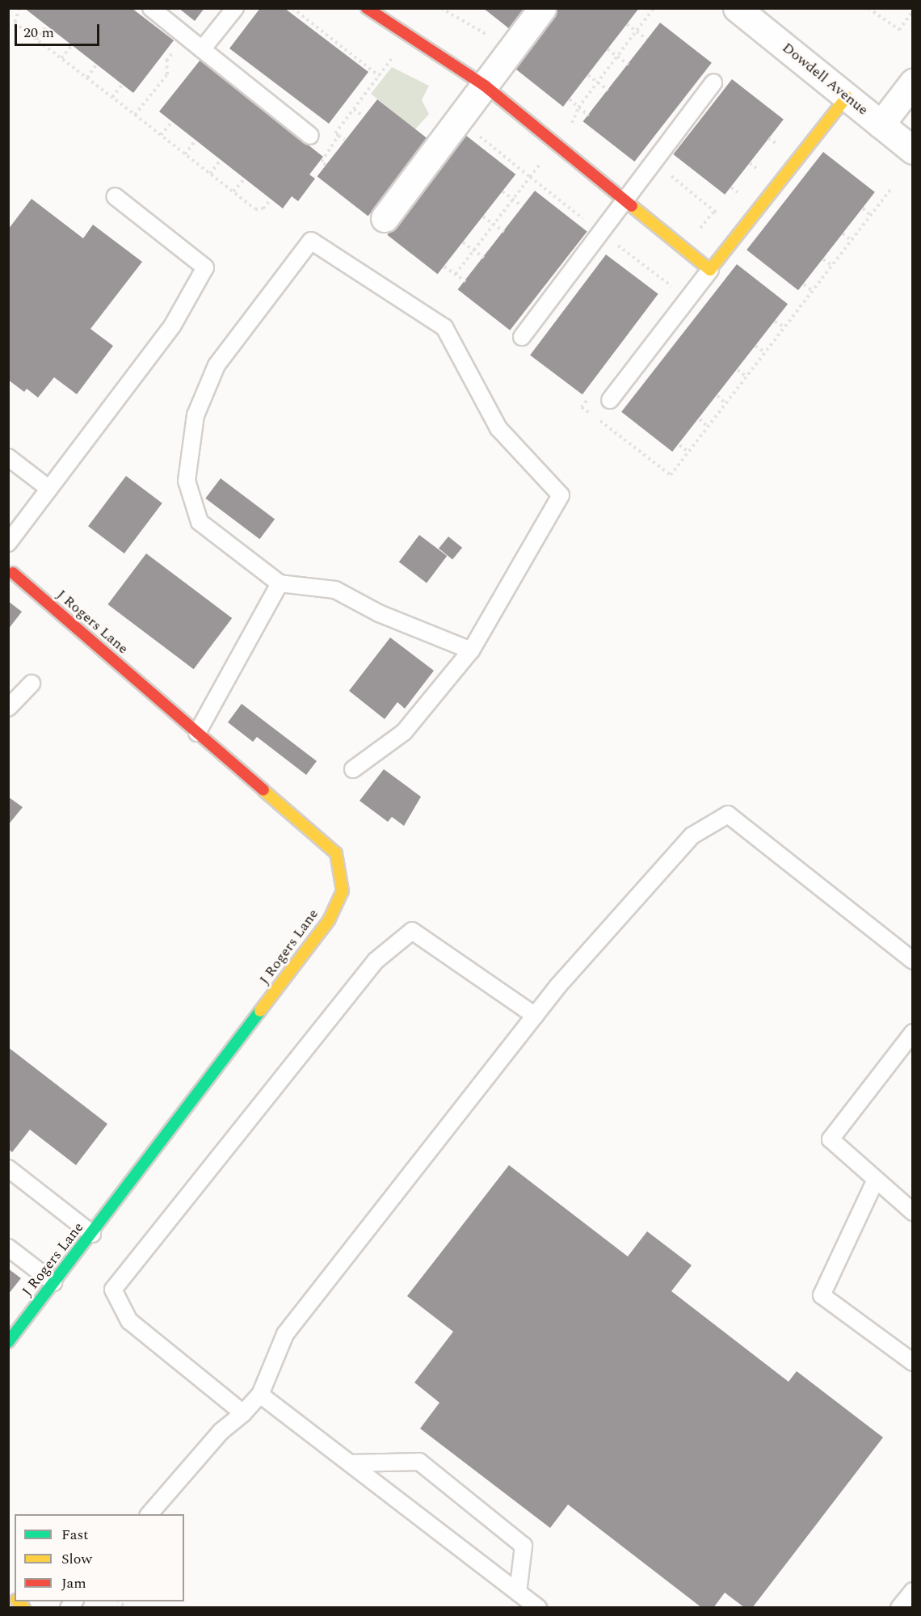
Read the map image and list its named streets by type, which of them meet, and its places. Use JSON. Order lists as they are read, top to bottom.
{
  "streets": {
    "street": ["Dowdell Avenue", "J Rogers Lane"]
  },
  "legend": ["Fast", "Slow", "Jam"],
  "scale_bar": "20 m"
}
